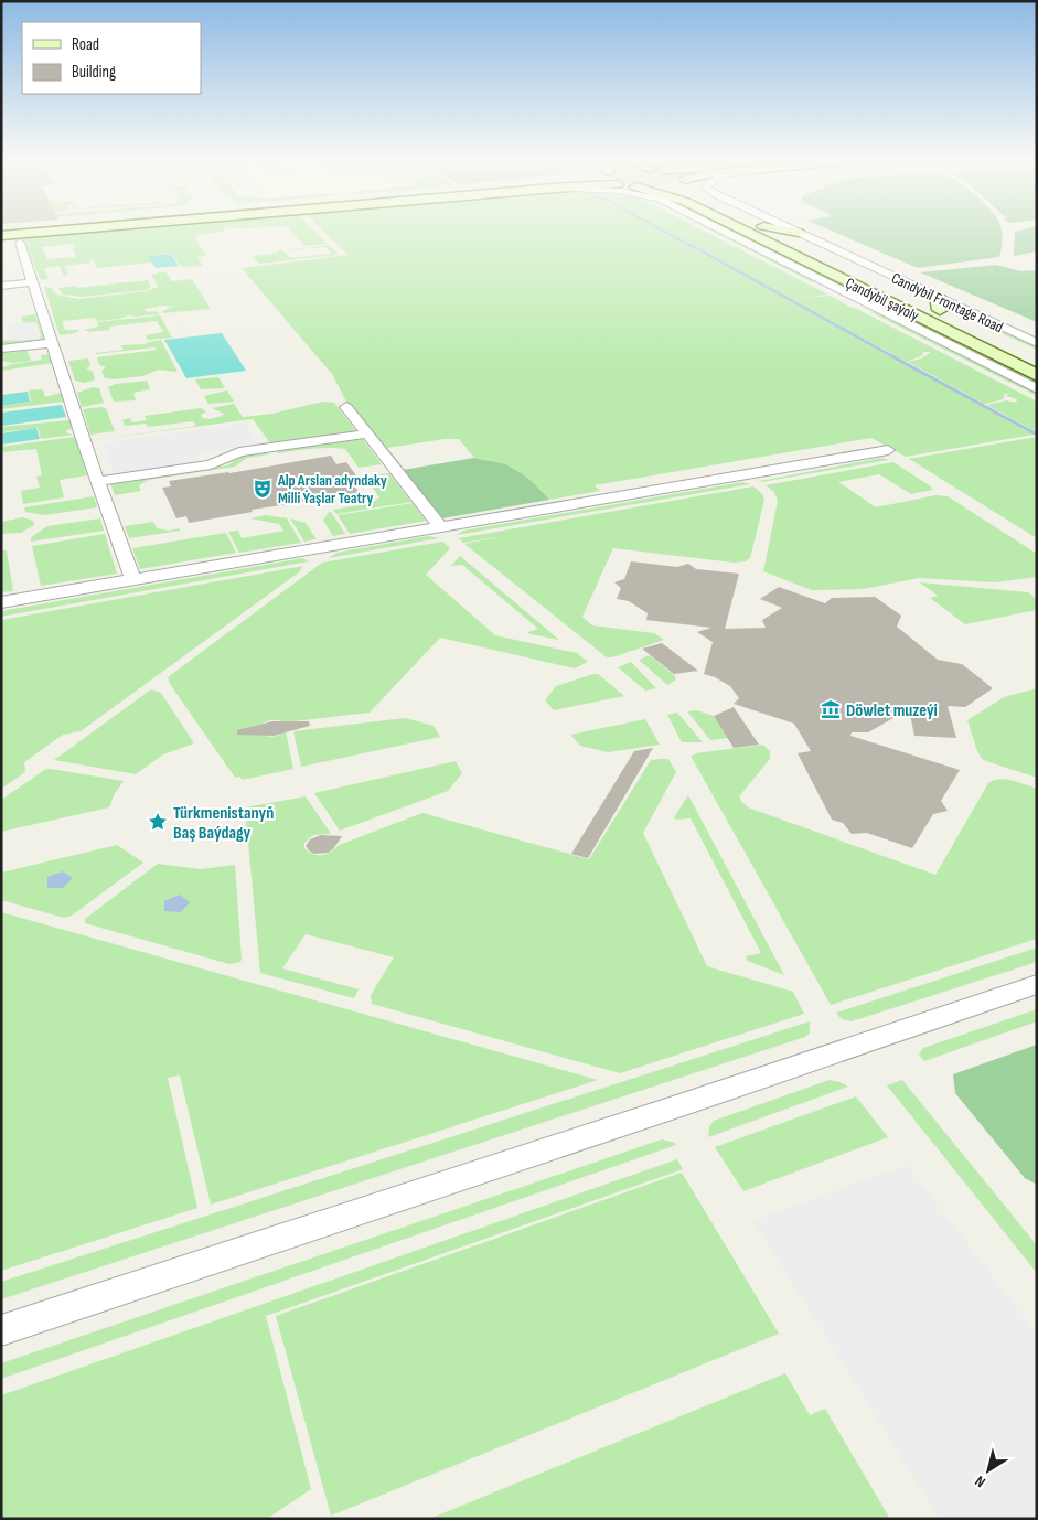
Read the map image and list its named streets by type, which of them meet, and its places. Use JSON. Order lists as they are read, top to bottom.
{
  "streets": {
    "main road": ["Çandybil şaýoly"],
    "street": ["Candybil Frontage Road"]
  },
  "crossings": [
    ["Çandybil şaýoly", "Candybil Frontage Road"]
  ],
  "places": {
    "theatre": ["Alp Arslan adyndaky Milli Ýaşlar Teatry"],
    "museum": ["Döwlet muzeýi"],
    "place": ["Türkmenistanyň Baş Baýdagy"]
  },
  "legend": ["Road", "Building"],
  "north": "bottom left"
}
